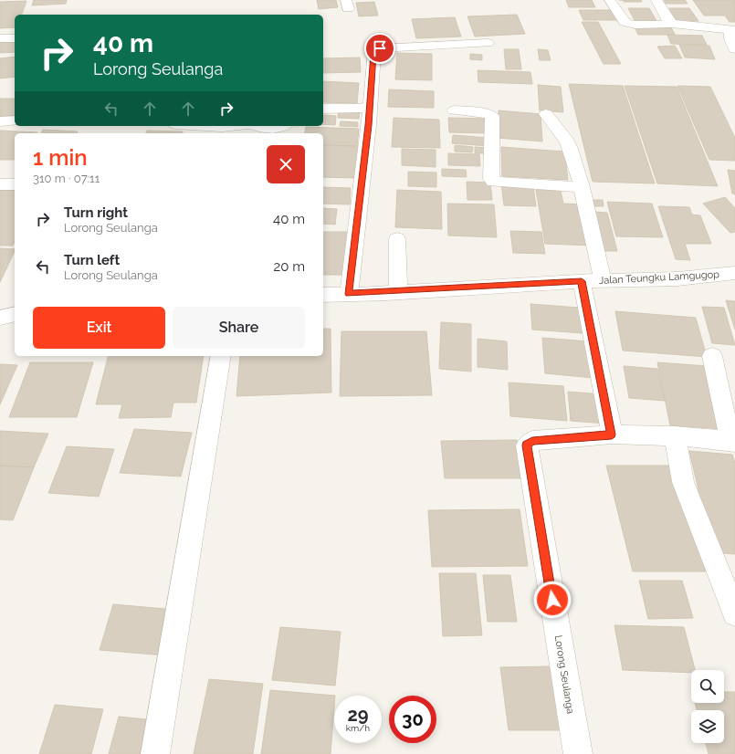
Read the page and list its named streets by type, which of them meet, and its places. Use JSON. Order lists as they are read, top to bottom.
{
  "streets": {
    "street": ["Jalan Teungku Lamgugop", "Lorong Seulanga"]
  },
  "page": {
    "turn": ["40 m", "Lorong Seulanga"],
    "heading": ["1 min", "310 m · 07:11"],
    "list": [
      {
        "name": "Turn right",
        "note": "Lorong Seulanga",
        "value": "40 m"
      },
      {
        "name": "Turn left",
        "note": "Lorong Seulanga",
        "value": "20 m"
      }
    ],
    "buttons": ["Exit", "Share"],
    "speed": "29 km/h",
    "limit": "30"
  }
}
